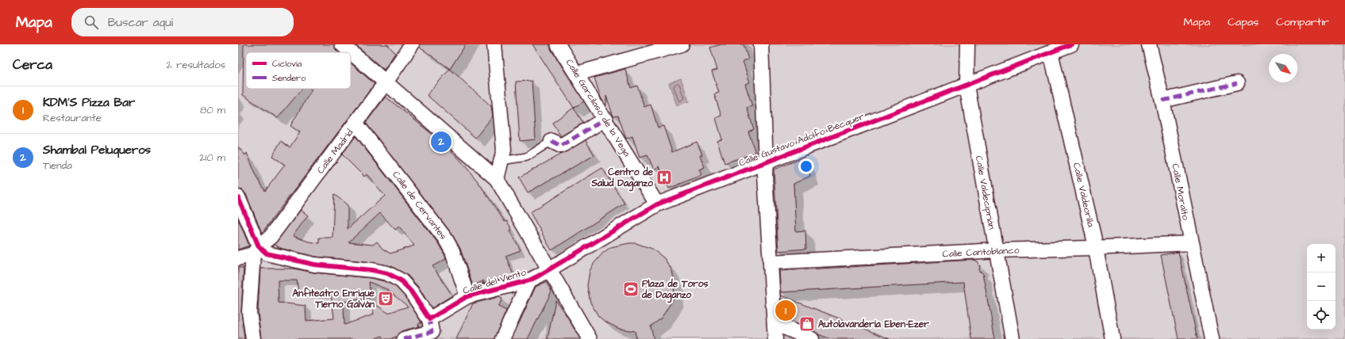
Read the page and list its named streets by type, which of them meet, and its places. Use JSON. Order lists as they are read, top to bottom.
{
  "streets": {
    "street": [
      "Calle Garcilaso de la Vega",
      "Calle Gustavo Adolfo Bécquer",
      "Calle Madrid",
      "Calle Moralto",
      "Calle Valdeciprián",
      "Calle Valdeorilla",
      "Calle de Cervantes",
      "Calle Cantoblanco",
      "Calle del Viento"
    ]
  },
  "crossings": [
    ["Calle Garcilaso de la Vega", "Calle Gustavo Adolfo Bécquer"],
    ["Calle Gustavo Adolfo Bécquer", "Calle Valdeciprián"],
    ["Calle Gustavo Adolfo Bécquer", "Calle Valdeorilla"],
    ["Calle Gustavo Adolfo Bécquer", "Calle del Viento"],
    ["Calle Madrid", "Calle de Cervantes"],
    ["Calle Moralto", "Calle Cantoblanco"],
    ["Calle Valdeciprián", "Calle Cantoblanco"],
    ["Calle Valdeorilla", "Calle Cantoblanco"],
    ["Calle de Cervantes", "Calle del Viento"]
  ],
  "places": {
    "hospital": ["Centro de Salud Daganzo"],
    "sports": ["Plaza de Toros de Daganzo"],
    "theatre": ["Anfiteatro Enrique Tierno Galván"],
    "shop": ["Autolavandería Eben-Ezer"]
  },
  "legend": ["Ciclovía", "Sendero"],
  "north": "bottom right",
  "page": {
    "header": "Mapa",
    "search": "Buscar aquí",
    "nav": ["Mapa", "Capas", "Compartir"],
    "heading": ["Cerca", "2 resultados"],
    "list": [
      {
        "mark": "1",
        "name": "KDM'S Pizza Bar",
        "note": "Restaurante",
        "value": "80 m"
      },
      {
        "mark": "2",
        "name": "Shambal Peluqueros",
        "note": "Tienda",
        "value": "210 m"
      }
    ],
    "pins": ["2", "1"],
    "map_buttons": ["+", "−"]
  }
}
